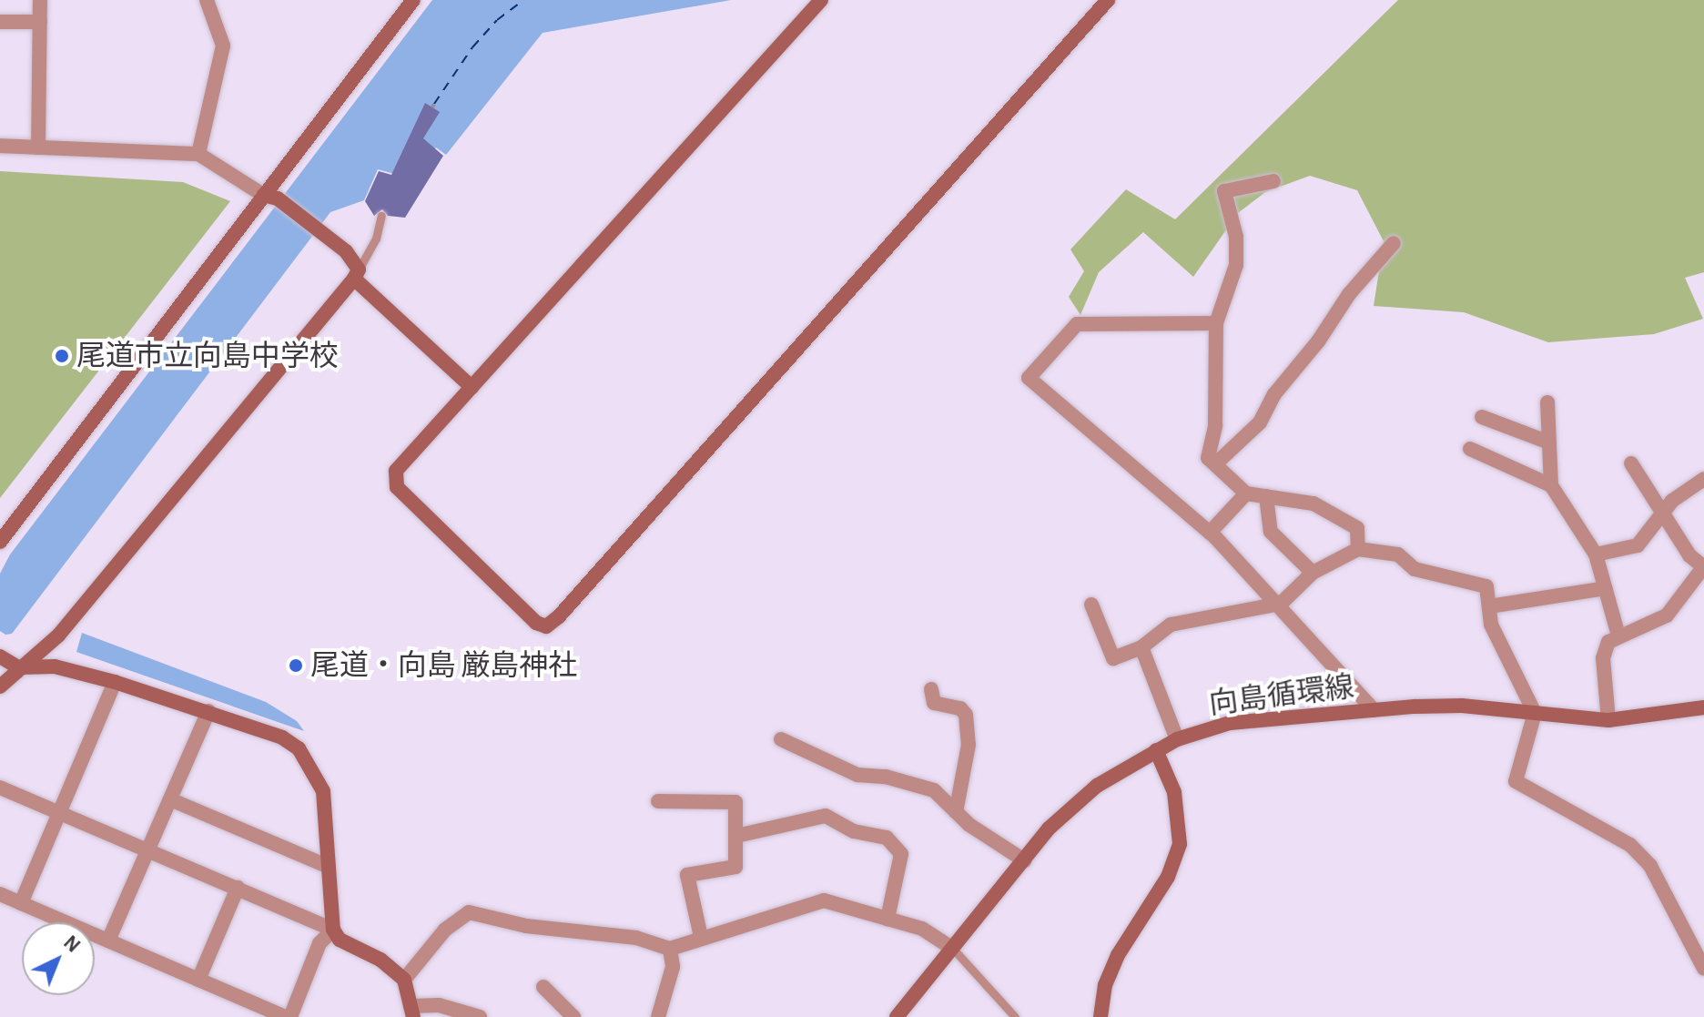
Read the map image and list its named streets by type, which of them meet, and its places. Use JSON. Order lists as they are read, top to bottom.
{
  "streets": {
    "street": ["向島循環線"]
  },
  "places": ["尾道市立向島中学校", "尾道・向島 厳島神社"],
  "north": "top right"
}
